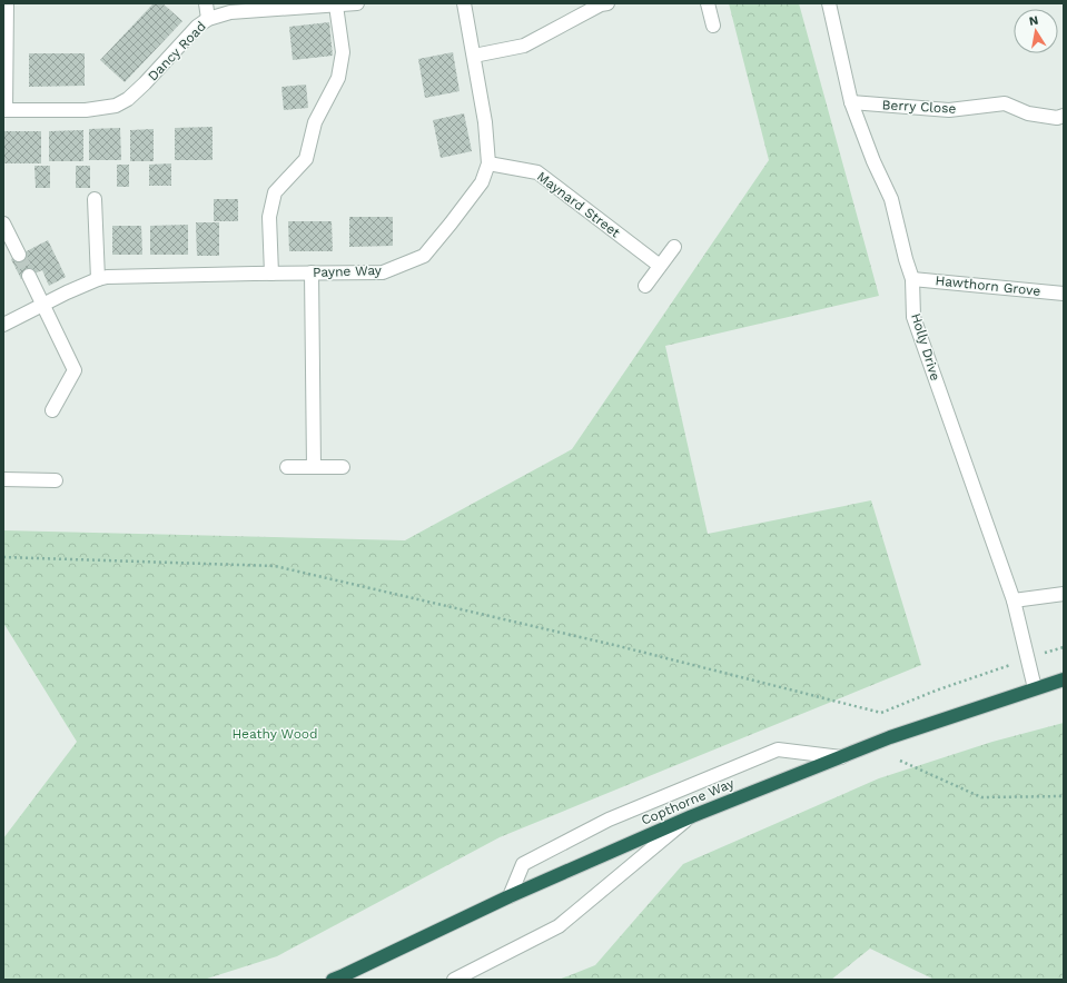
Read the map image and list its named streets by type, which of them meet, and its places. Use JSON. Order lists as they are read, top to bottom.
{
  "streets": {
    "highway": ["Copthorne Way"],
    "street": [
      "Dancy Road",
      "Berry Close",
      "Maynard Street",
      "Payne Way",
      "Hawthorn Grove",
      "Holly Drive"
    ]
  },
  "crossings": [
    ["Berry Close", "Holly Drive"],
    ["Maynard Street", "Payne Way"],
    ["Hawthorn Grove", "Holly Drive"],
    ["Holly Drive", "Copthorne Way"]
  ],
  "parks": ["Heathy Wood"],
  "north": "top"
}
